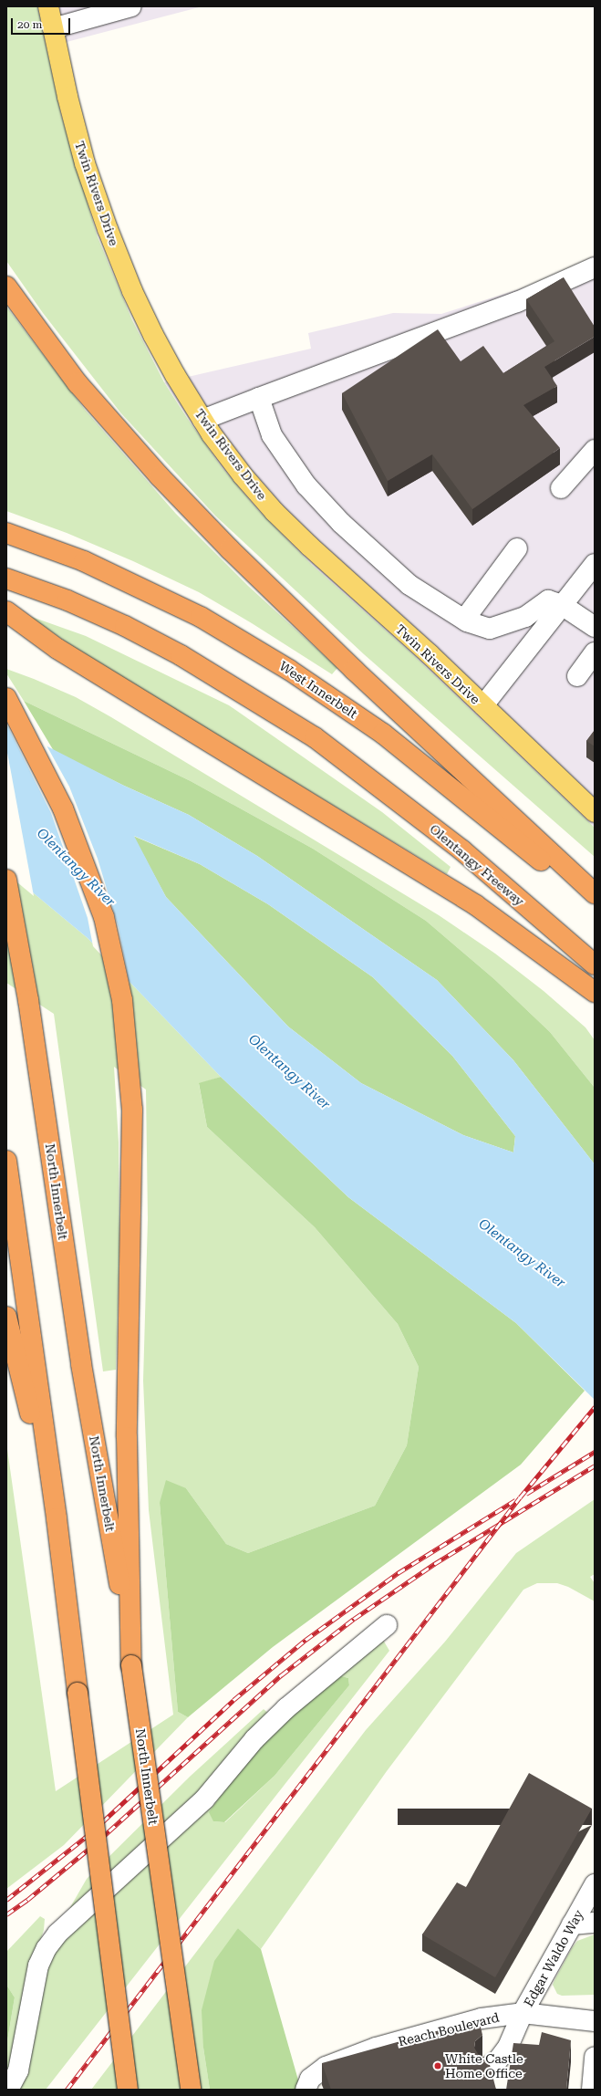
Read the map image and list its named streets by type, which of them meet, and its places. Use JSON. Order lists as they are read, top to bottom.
{
  "streets": {
    "highway": ["West Innerbelt", "Olentangy Freeway", "North Innerbelt"],
    "main road": ["Twin Rivers Drive"],
    "lane": ["Edgar Waldo Way", "Reach Boulevard"]
  },
  "crossings": [
    ["Edgar Waldo Way", "Reach Boulevard"]
  ],
  "water": ["Olentangy River"],
  "places": ["White Castle Home Office"],
  "scale_bar": "20 m"
}
